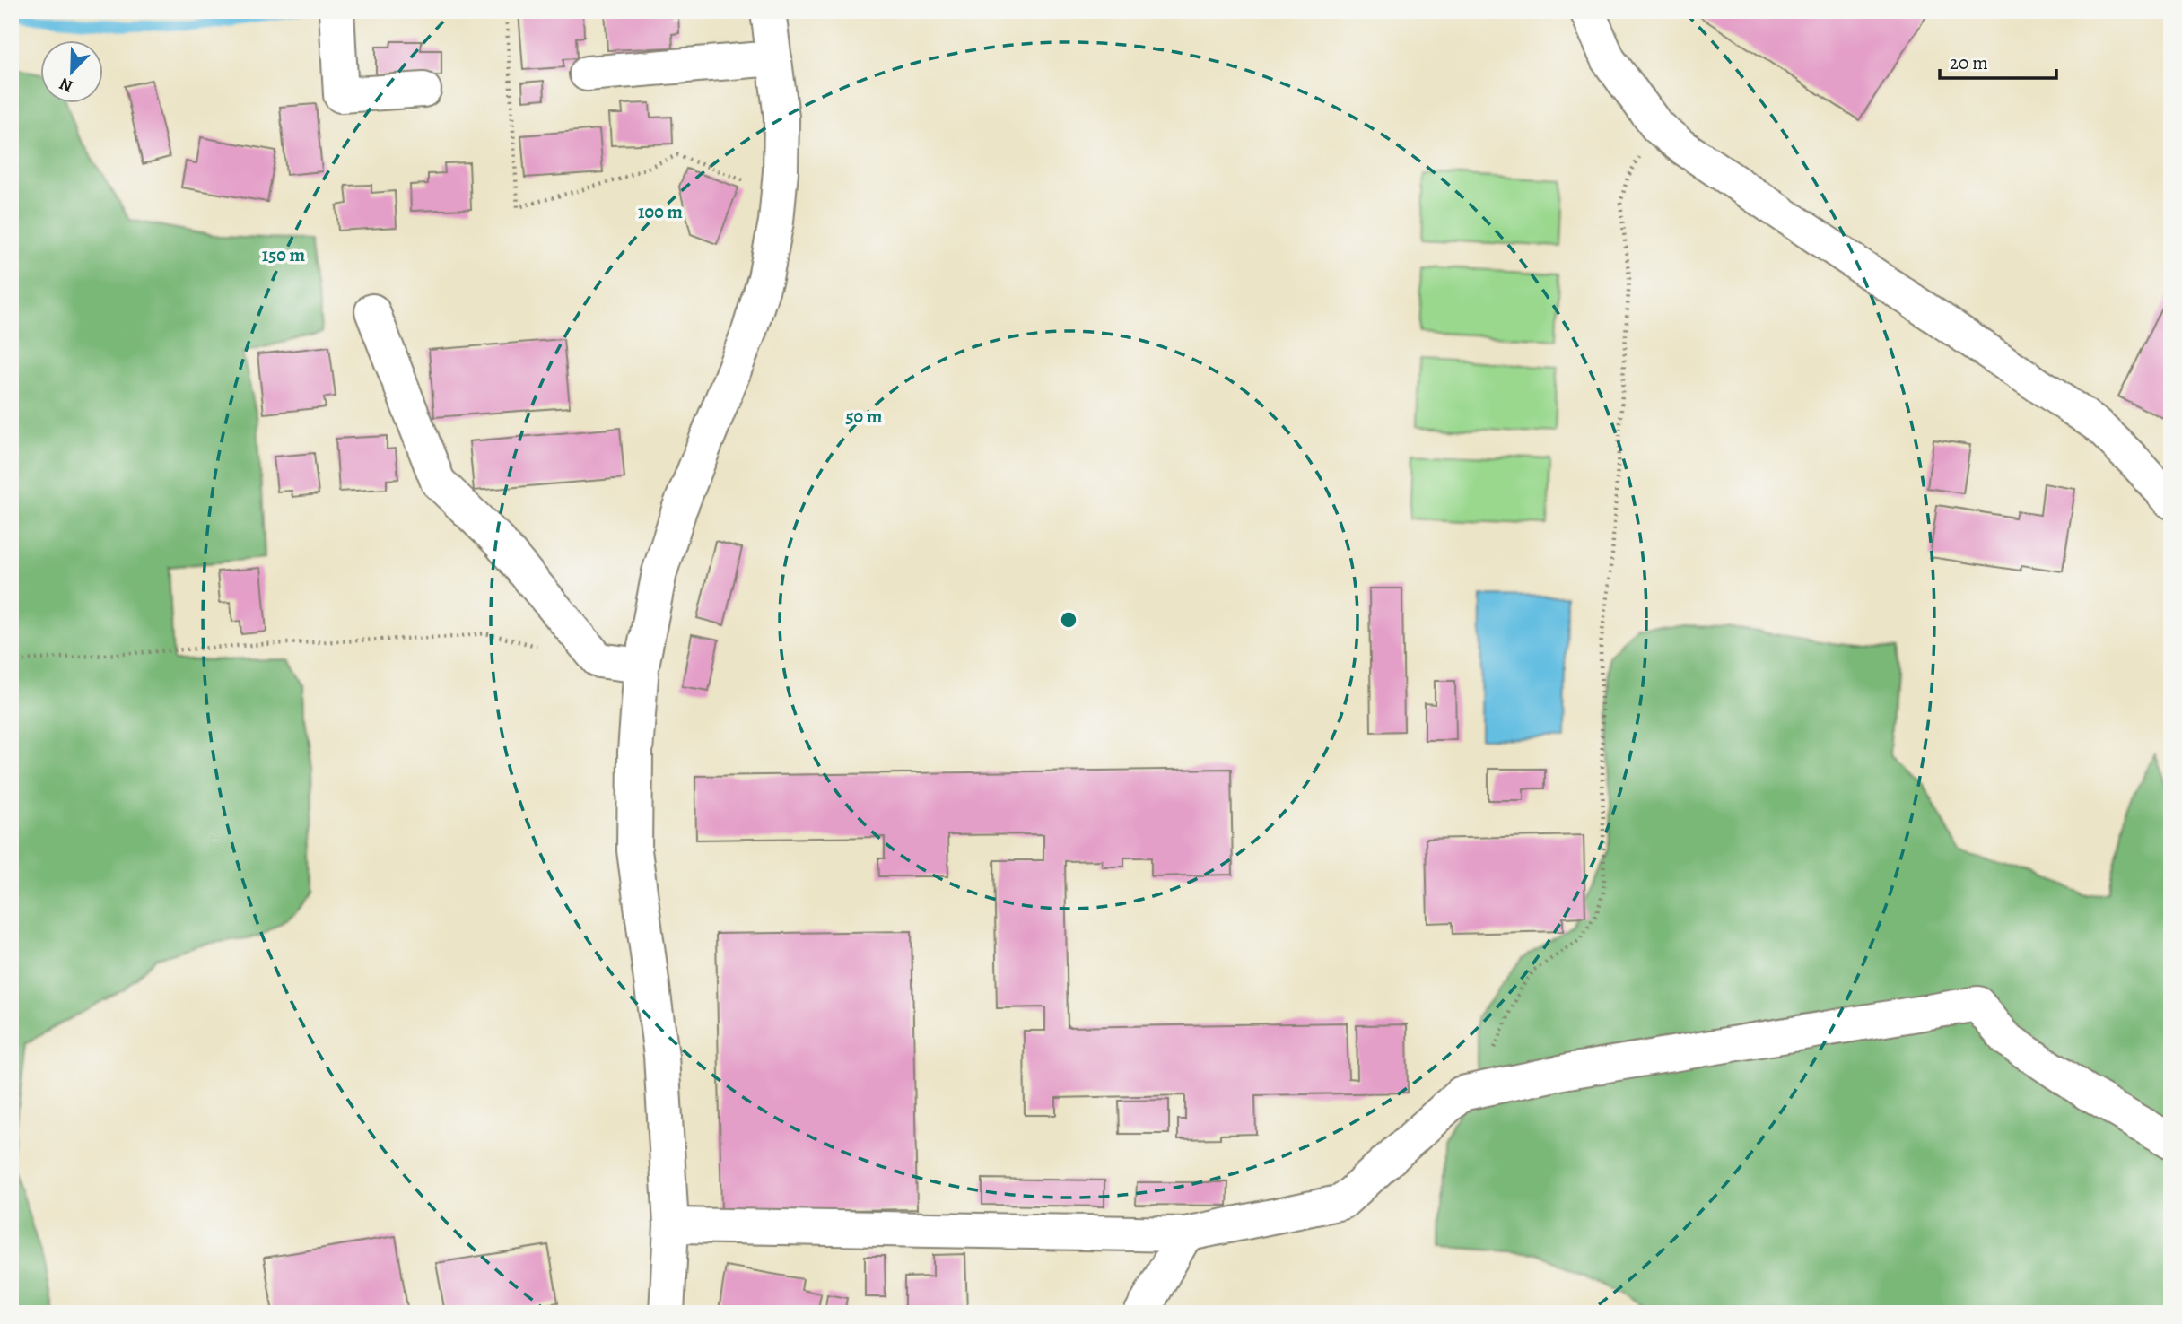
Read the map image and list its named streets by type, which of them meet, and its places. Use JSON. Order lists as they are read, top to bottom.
{
  "scale_bar": "20 m",
  "north": "bottom left",
  "rings": ["100 m", "150 m", "50 m"]
}
